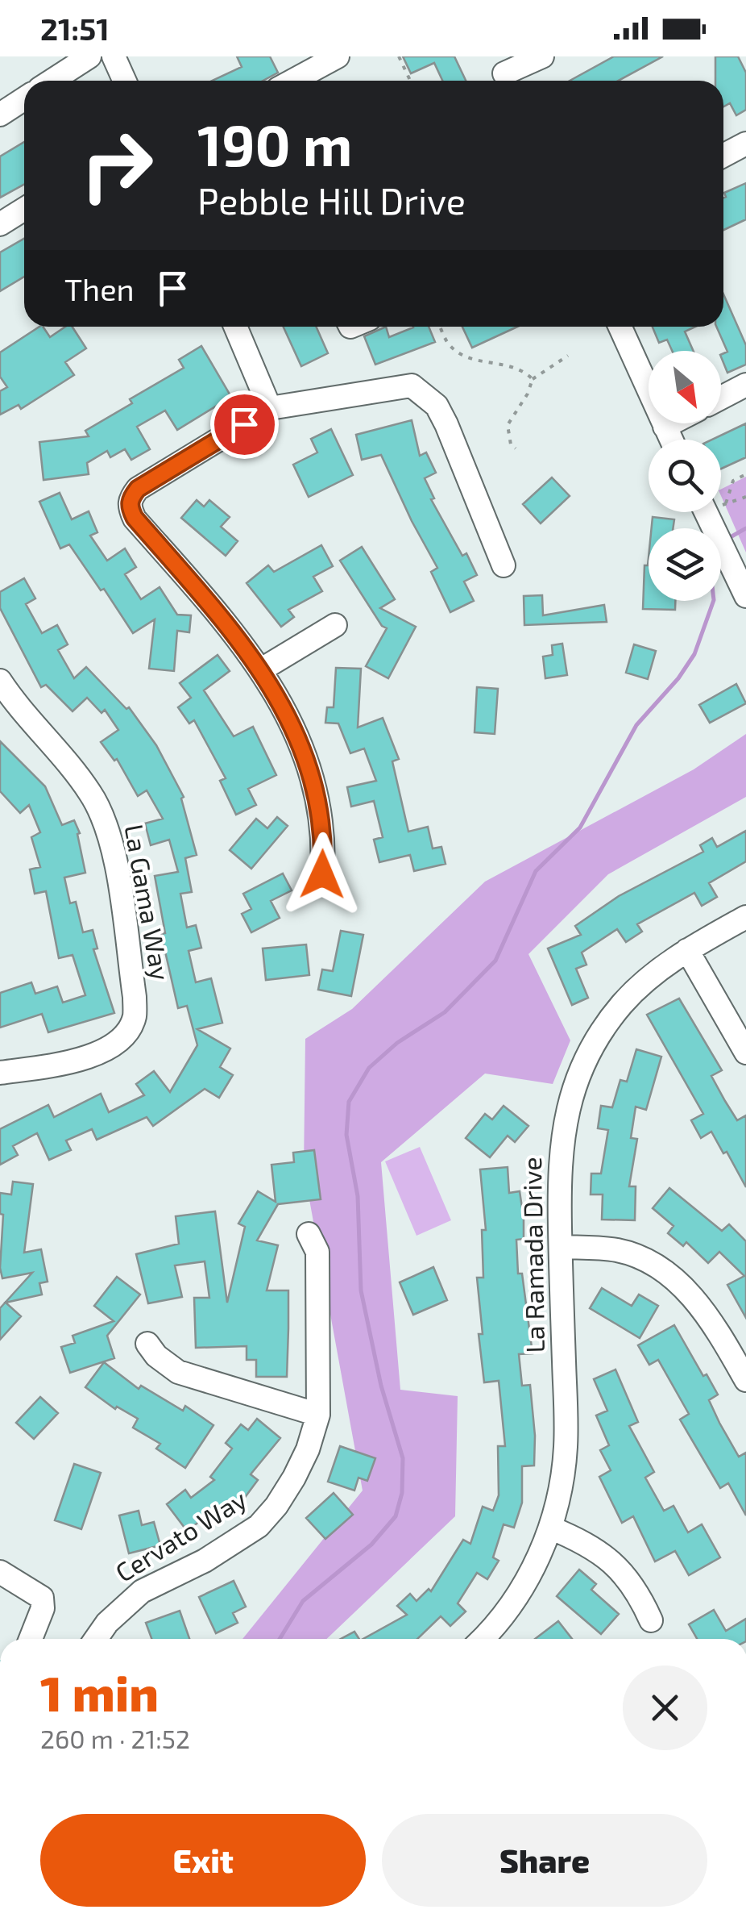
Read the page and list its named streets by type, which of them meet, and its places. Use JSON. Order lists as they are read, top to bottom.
{
  "streets": {
    "street": ["La Gama Way", "La Ramada Drive", "Cervato Way"]
  },
  "north": "bottom right",
  "page": {
    "status": "21:51",
    "turn": ["190 m", "Pebble Hill Drive"],
    "then": "Then",
    "heading": ["1 min", "260 m · 21:52"],
    "buttons": ["Exit", "Share"]
  }
}
